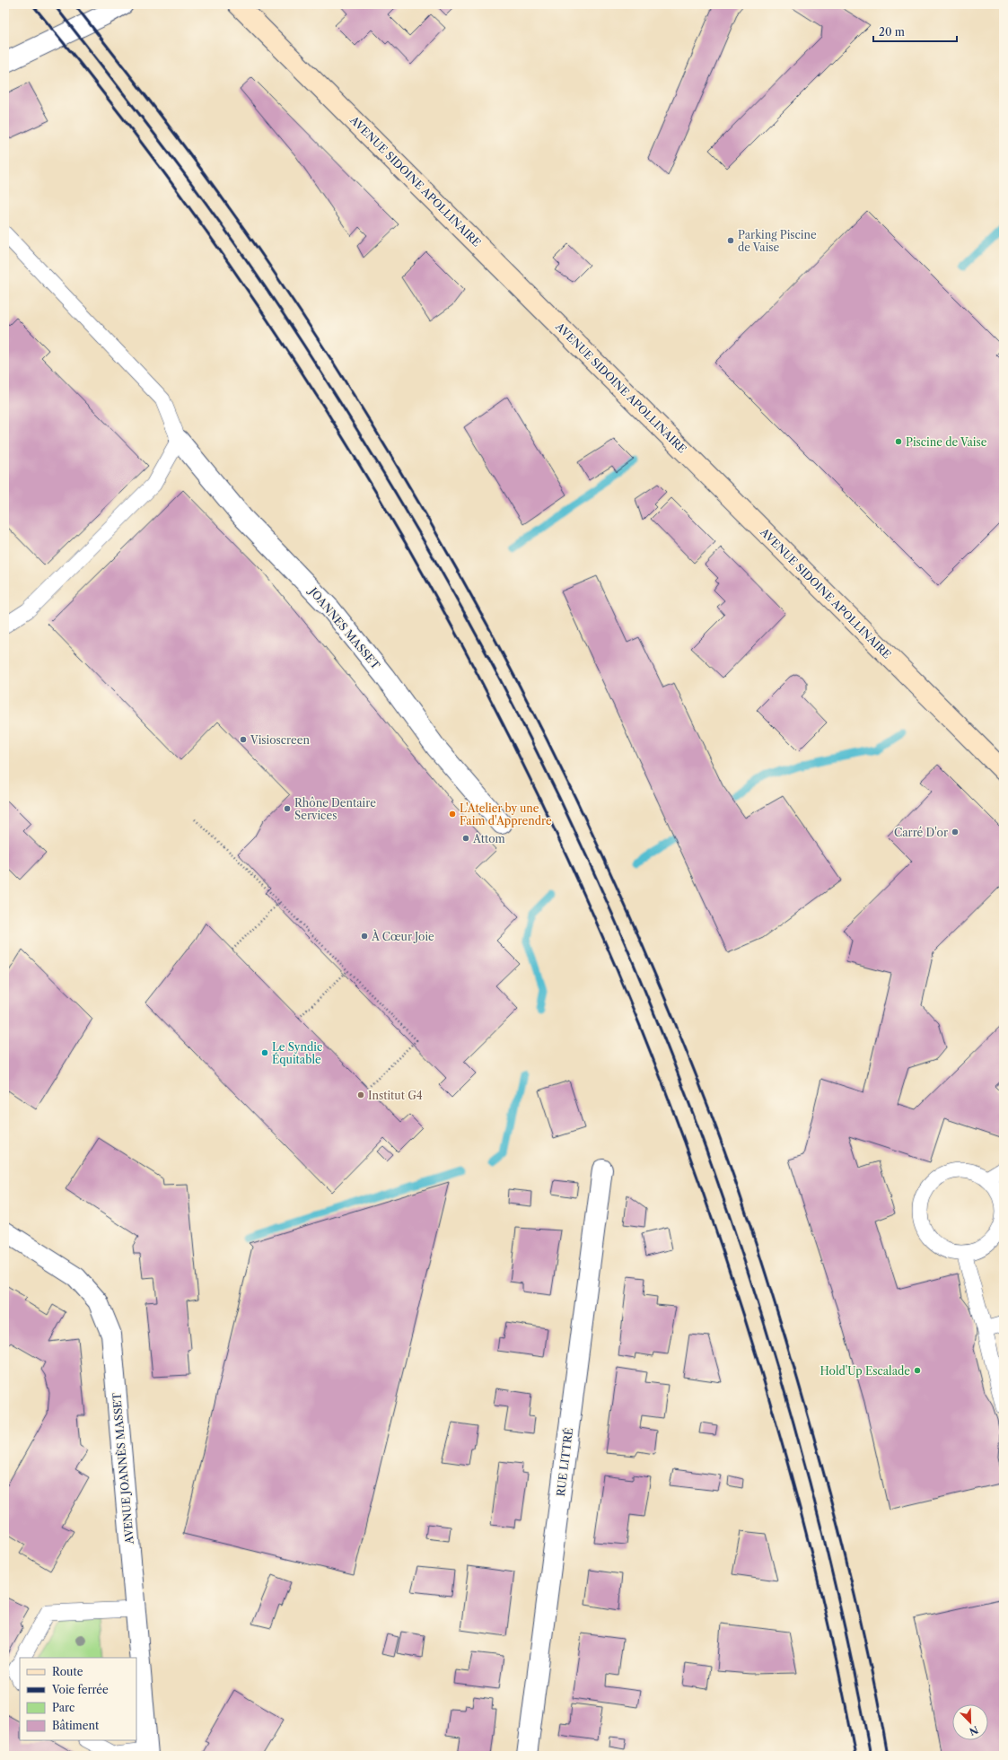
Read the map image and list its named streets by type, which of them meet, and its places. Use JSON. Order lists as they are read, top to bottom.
{
  "streets": {
    "main road": ["AVENUE SIDOINE APOLLINAIRE"],
    "street": ["JOANNES MASSET", "RUE LITTRÉ", "AVENUE JOANNÈS MASSET"]
  },
  "places": [
    "Parking Piscine de Vaise",
    "Piscine de Vaise",
    "Visioscreen",
    "Rhône Dentaire Services",
    "L'Atelier by une Faim d'Apprendre",
    "Carré D'or",
    "Attom",
    "À Cœur Joie",
    "Le Syndic Équitable",
    "Institut G4",
    "Hold'Up Escalade"
  ],
  "legend": [
    "Route",
    "Voie ferrée",
    "Parc",
    "Bâtiment"
  ],
  "scale_bar": "20 m",
  "north": "bottom right"
}
